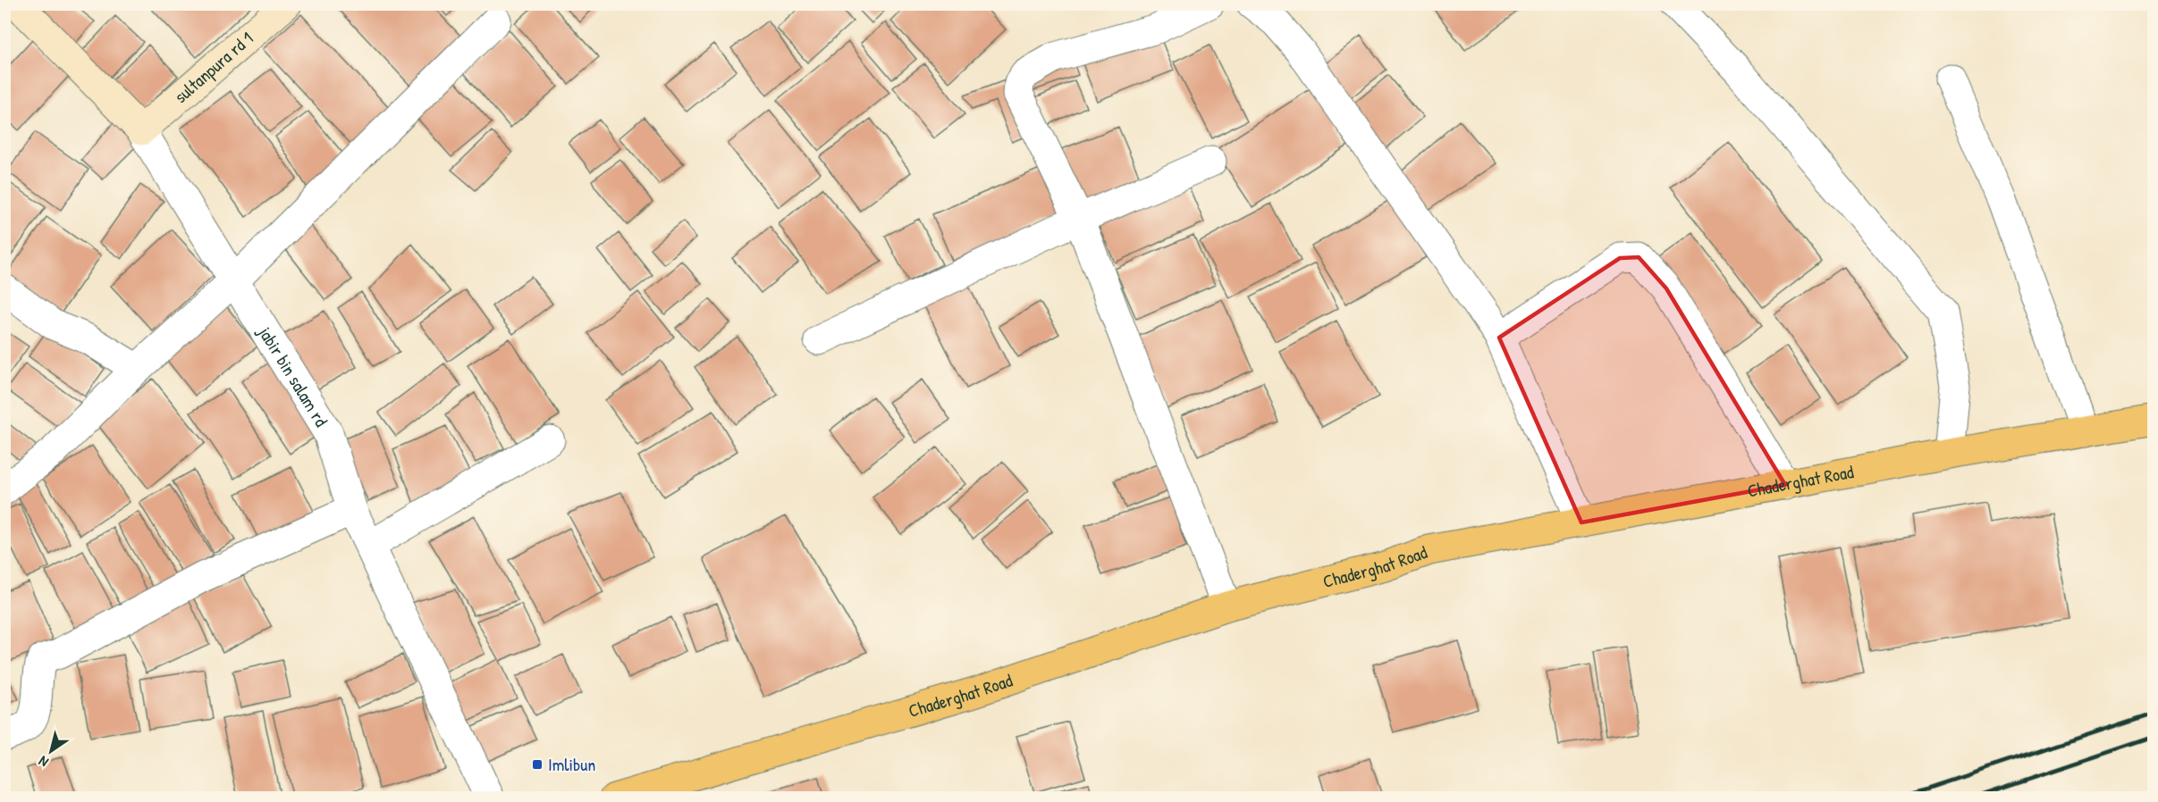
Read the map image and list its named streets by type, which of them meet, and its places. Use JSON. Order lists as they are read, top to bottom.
{
  "streets": {
    "main road": ["Chaderghat Road"],
    "street": ["sultanpura rd 1", "jabir bin salam rd"]
  },
  "crossings": [
    ["sultanpura rd 1", "jabir bin salam rd"]
  ],
  "places": {
    "transit": ["Imlibun"]
  },
  "north": "bottom left"
}
